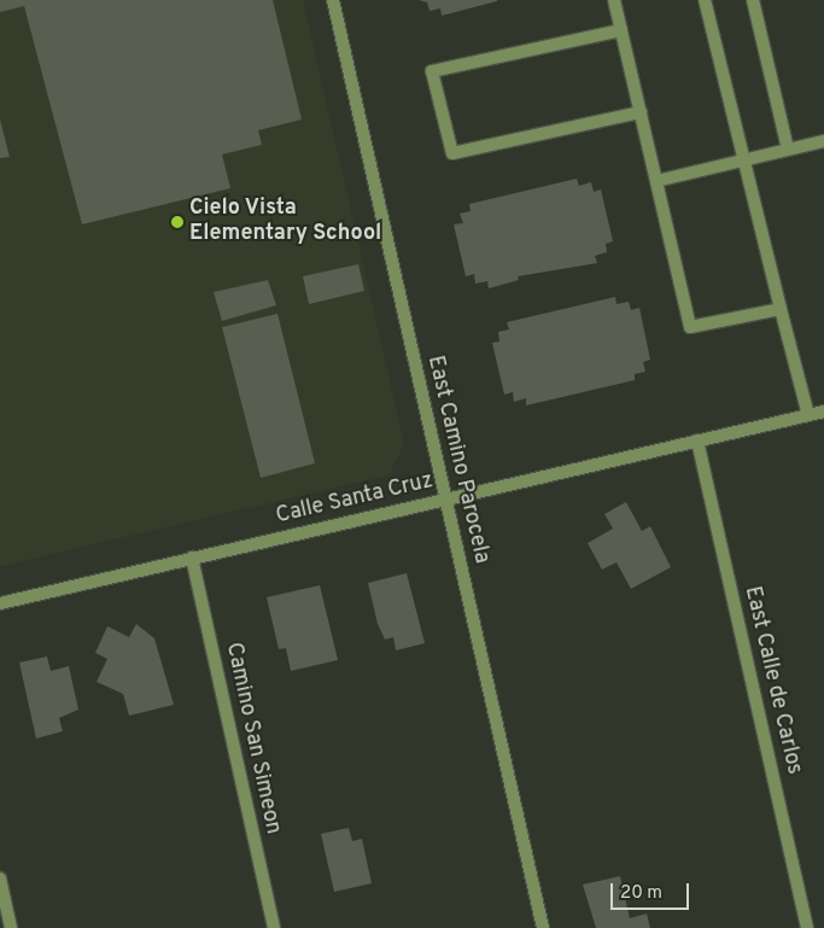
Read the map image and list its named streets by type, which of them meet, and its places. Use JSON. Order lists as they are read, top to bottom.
{
  "streets": {
    "street": [
      "East Camino Parocela",
      "Calle Santa Cruz",
      "East Calle de Carlos",
      "Camino San Simeon"
    ]
  },
  "crossings": [
    ["East Camino Parocela", "Calle Santa Cruz"],
    ["Calle Santa Cruz", "East Calle de Carlos"],
    ["Calle Santa Cruz", "Camino San Simeon"]
  ],
  "places": ["Cielo Vista Elementary School"],
  "scale_bar": "20 m"
}
